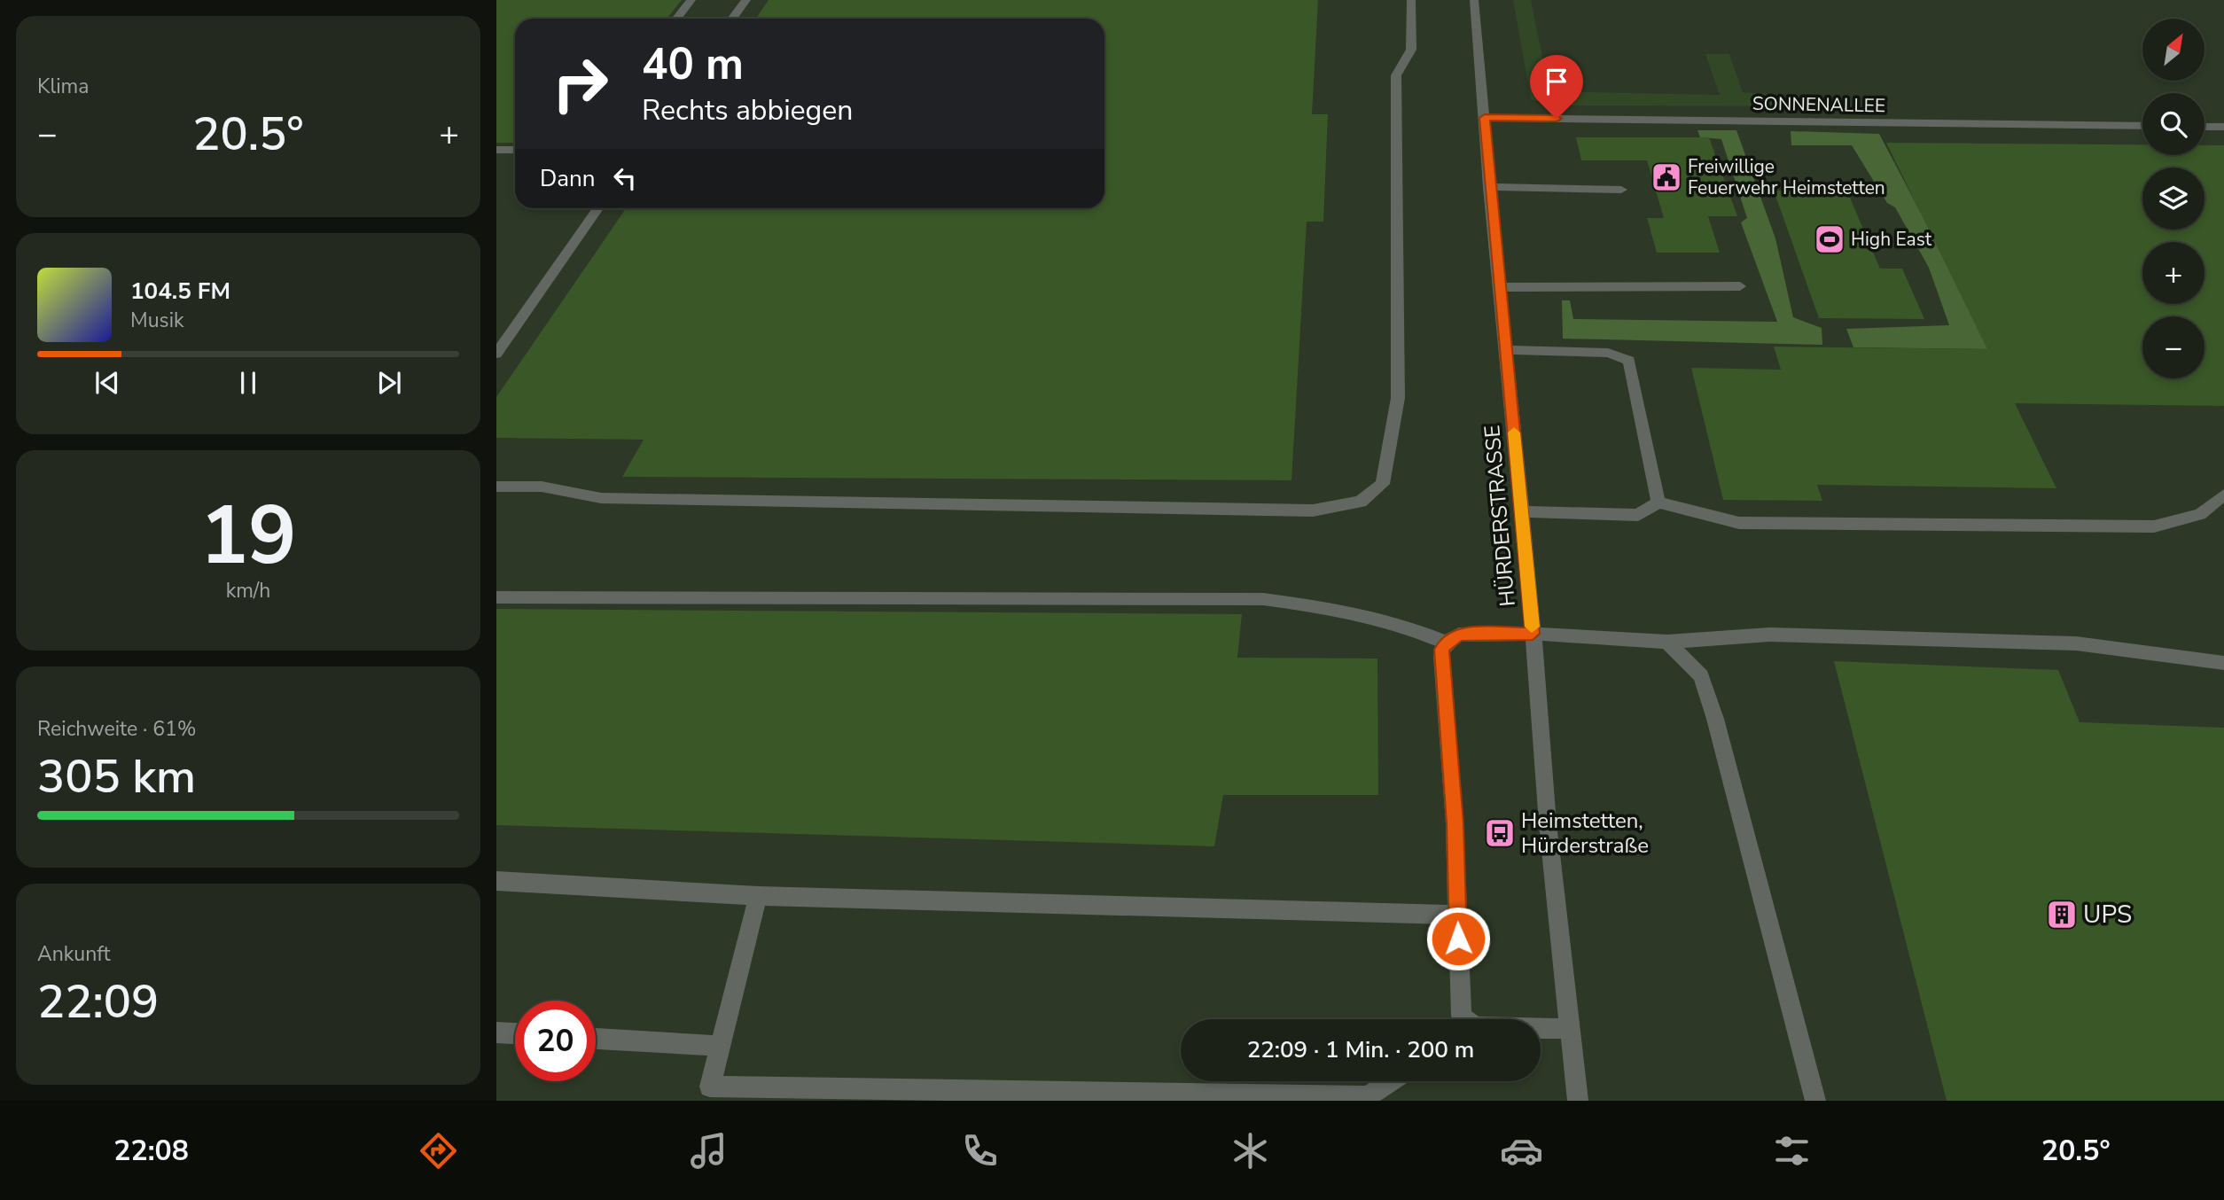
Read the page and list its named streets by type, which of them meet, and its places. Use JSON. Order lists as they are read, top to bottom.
{
  "streets": {
    "street": ["SONNENALLEE", "HÜRDERSTRASSE"]
  },
  "crossings": [
    ["SONNENALLEE", "HÜRDERSTRASSE"]
  ],
  "places": {
    "public building": ["Freiwillige Feuerwehr Heimstetten"],
    "sports": ["High East"],
    "bus stop": ["Heimstetten, Hürderstraße"],
    "building": ["UPS"]
  },
  "north": "top right",
  "page": {
    "tile": [
      "Klima",
      ["19", "km/h"],
      ["Reichweite · 61%", "305 km"],
      ["Ankunft", "22:09"]
    ],
    "map_buttons": ["+", "−"],
    "turn": ["40 m", "Rechts abbiegen"],
    "heat": ["−", "20.5°", "+"],
    "then": "Dann",
    "song": ["104.5 FM", "Musik"],
    "limit": "20",
    "trip": "22:09 · 1 Min. · 200 m",
    "tabs": ["22:08", "20.5°"]
  }
}
